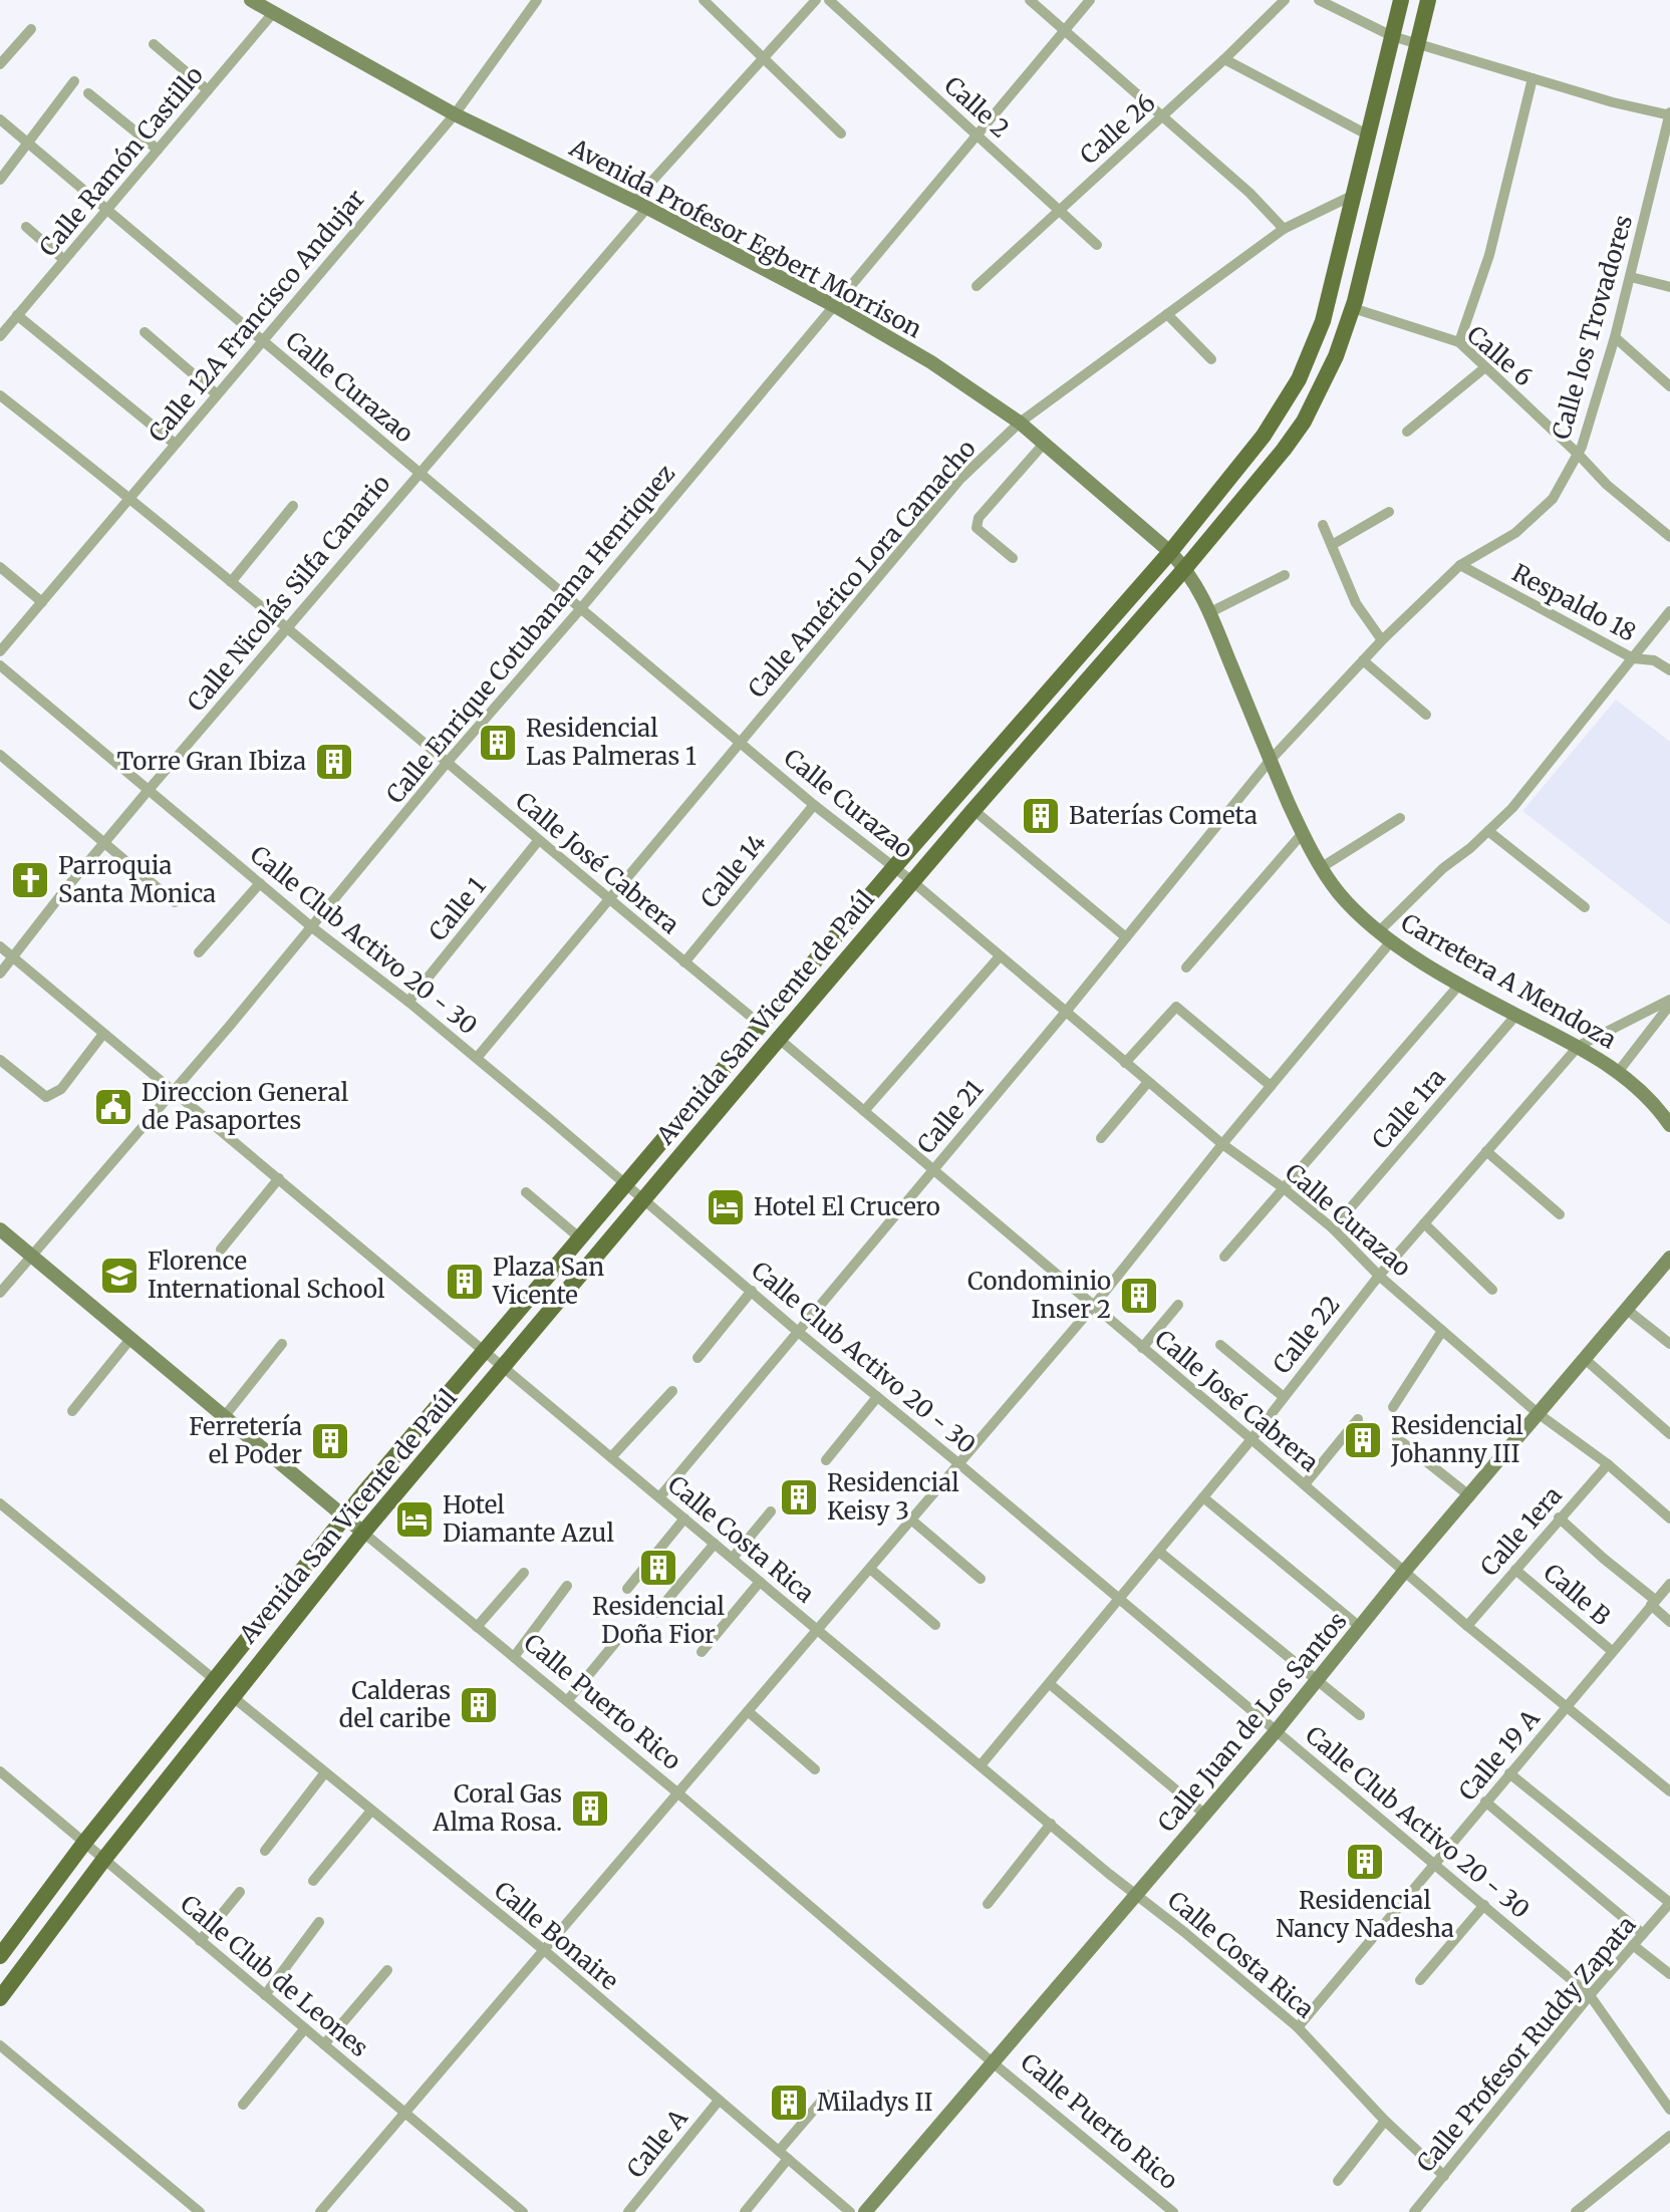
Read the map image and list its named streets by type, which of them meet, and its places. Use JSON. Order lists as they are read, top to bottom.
{
  "streets": {
    "main road": ["Avenida San Vicente de Paúl"],
    "street": [
      "Calle 2",
      "Calle 26",
      "Calle Ramón Castillo",
      "Avenida Profesor Egbert Morrison",
      "Calle 12A Francisco Andujar",
      "Calle los Trovadores",
      "Calle 6",
      "Calle Curazao",
      "Calle Américo Lora Camacho",
      "Calle Nicolás Silfa Canario",
      "Respaldo 18",
      "Calle Enrique Cotubanama Henriquez",
      "Calle José Cabrera",
      "Calle 14",
      "Calle 1",
      "Calle Club Activo 20 - 30",
      "Carretera A Mendoza",
      "Calle 1ra",
      "Calle 21",
      "Calle 22",
      "Calle 1era",
      "Calle Costa Rica",
      "Calle B",
      "Calle Puerto Rico",
      "Calle Juan de Los Santos",
      "Calle 19 A",
      "Calle Bonaire",
      "Calle Club de Leones",
      "Calle Profesor Ruddy Zapata",
      "Calle A"
    ]
  },
  "crossings": [
    ["Calle 2", "Calle 26"],
    ["Calle 2", "Calle Enrique Cotubanama Henriquez"],
    ["Calle Ramón Castillo", "Avenida Profesor Egbert Morrison"],
    ["Calle Ramón Castillo", "Calle Curazao"],
    ["Avenida Profesor Egbert Morrison", "Calle 12A Francisco Andujar"],
    ["Avenida Profesor Egbert Morrison", "Calle Américo Lora Camacho"],
    ["Avenida Profesor Egbert Morrison", "Calle Nicolás Silfa Canario"],
    ["Avenida Profesor Egbert Morrison", "Calle Enrique Cotubanama Henriquez"],
    ["Avenida Profesor Egbert Morrison", "Carretera A Mendoza"],
    ["Avenida Profesor Egbert Morrison", "Avenida San Vicente de Paúl"],
    ["Calle 12A Francisco Andujar", "Calle Curazao"],
    ["Calle 12A Francisco Andujar", "Calle José Cabrera"],
    ["Calle los Trovadores", "Calle 6"],
    ["Calle los Trovadores", "Respaldo 18"],
    ["Calle los Trovadores", "Carretera A Mendoza"],
    ["Calle los Trovadores", "Calle 21"],
    ["Calle 6", "Avenida San Vicente de Paúl"],
    ["Calle Curazao", "Calle Américo Lora Camacho"],
    ["Calle Curazao", "Calle Nicolás Silfa Canario"],
    ["Calle Curazao", "Calle Enrique Cotubanama Henriquez"],
    ["Calle Curazao", "Calle 14"],
    ["Calle Curazao", "Avenida San Vicente de Paúl"],
    ["Calle Curazao", "Calle 1ra"],
    ["Calle Curazao", "Calle 21"],
    ["Calle Curazao", "Calle 22"],
    ["Calle Curazao", "Calle 1era"],
    ["Calle Curazao", "Calle Juan de Los Santos"],
    ["Calle Américo Lora Camacho", "Calle José Cabrera"],
    ["Calle Américo Lora Camacho", "Calle Club Activo 20 - 30"],
    ["Calle Américo Lora Camacho", "Avenida San Vicente de Paúl"],
    ["Calle Nicolás Silfa Canario", "Calle José Cabrera"],
    ["Calle Nicolás Silfa Canario", "Calle Club Activo 20 - 30"],
    ["Calle Nicolás Silfa Canario", "Calle Costa Rica"],
    ["Calle Enrique Cotubanama Henriquez", "Calle José Cabrera"],
    ["Calle Enrique Cotubanama Henriquez", "Calle Club Activo 20 - 30"],
    ["Calle Enrique Cotubanama Henriquez", "Calle Costa Rica"],
    ["Calle Enrique Cotubanama Henriquez", "Calle Puerto Rico"],
    ["Calle José Cabrera", "Calle 14"],
    ["Calle José Cabrera", "Calle 1"],
    ["Calle José Cabrera", "Avenida San Vicente de Paúl"],
    ["Calle José Cabrera", "Calle 21"],
    ["Calle José Cabrera", "Calle 22"],
    ["Calle José Cabrera", "Calle 1era"],
    ["Calle José Cabrera", "Calle Juan de Los Santos"],
    ["Calle José Cabrera", "Calle 19 A"],
    ["Calle 1", "Calle Club Activo 20 - 30"],
    ["Calle Club Activo 20 - 30", "Avenida San Vicente de Paúl"],
    ["Calle Club Activo 20 - 30", "Calle 21"],
    ["Calle Club Activo 20 - 30", "Calle 22"],
    ["Calle Club Activo 20 - 30", "Calle Juan de Los Santos"],
    ["Calle Club Activo 20 - 30", "Calle 19 A"],
    ["Calle Club Activo 20 - 30", "Calle Profesor Ruddy Zapata"],
    ["Carretera A Mendoza", "Avenida San Vicente de Paúl"],
    ["Carretera A Mendoza", "Calle 1ra"],
    ["Carretera A Mendoza", "Calle 21"],
    ["Carretera A Mendoza", "Calle 22"],
    ["Avenida San Vicente de Paúl", "Calle Costa Rica"],
    ["Avenida San Vicente de Paúl", "Calle Puerto Rico"],
    ["Avenida San Vicente de Paúl", "Calle Bonaire"],
    ["Avenida San Vicente de Paúl", "Calle Club de Leones"],
    ["Calle 21", "Calle Costa Rica"],
    ["Calle 22", "Calle Costa Rica"],
    ["Calle 1era", "Calle B"],
    ["Calle Costa Rica", "Calle Juan de Los Santos"],
    ["Calle Costa Rica", "Calle 19 A"],
    ["Calle Costa Rica", "Calle Profesor Ruddy Zapata"],
    ["Calle B", "Calle 19 A"],
    ["Calle Puerto Rico", "Calle Juan de Los Santos"],
    ["Calle Bonaire", "Calle A"]
  ],
  "places": {
    "building": [
      "Residencial Las Palmeras 1",
      "Torre Gran Ibiza",
      "Baterías Cometa",
      "Plaza San Vicente",
      "Condominio Inser 2",
      "Residencial Johanny III",
      "Ferretería el Poder",
      "Residencial Keisy 3",
      "Residencial Doña Fior",
      "Calderas del caribe",
      "Coral Gas Alma Rosa.",
      "Residencial Nancy Nadesha",
      "Miladys II"
    ],
    "church": ["Parroquia Santa Monica"],
    "public building": ["Direccion General de Pasaportes"],
    "hotel": ["Hotel El Crucero", "Hotel Diamante Azul"],
    "school or university": ["Florence International School"]
  }
}
